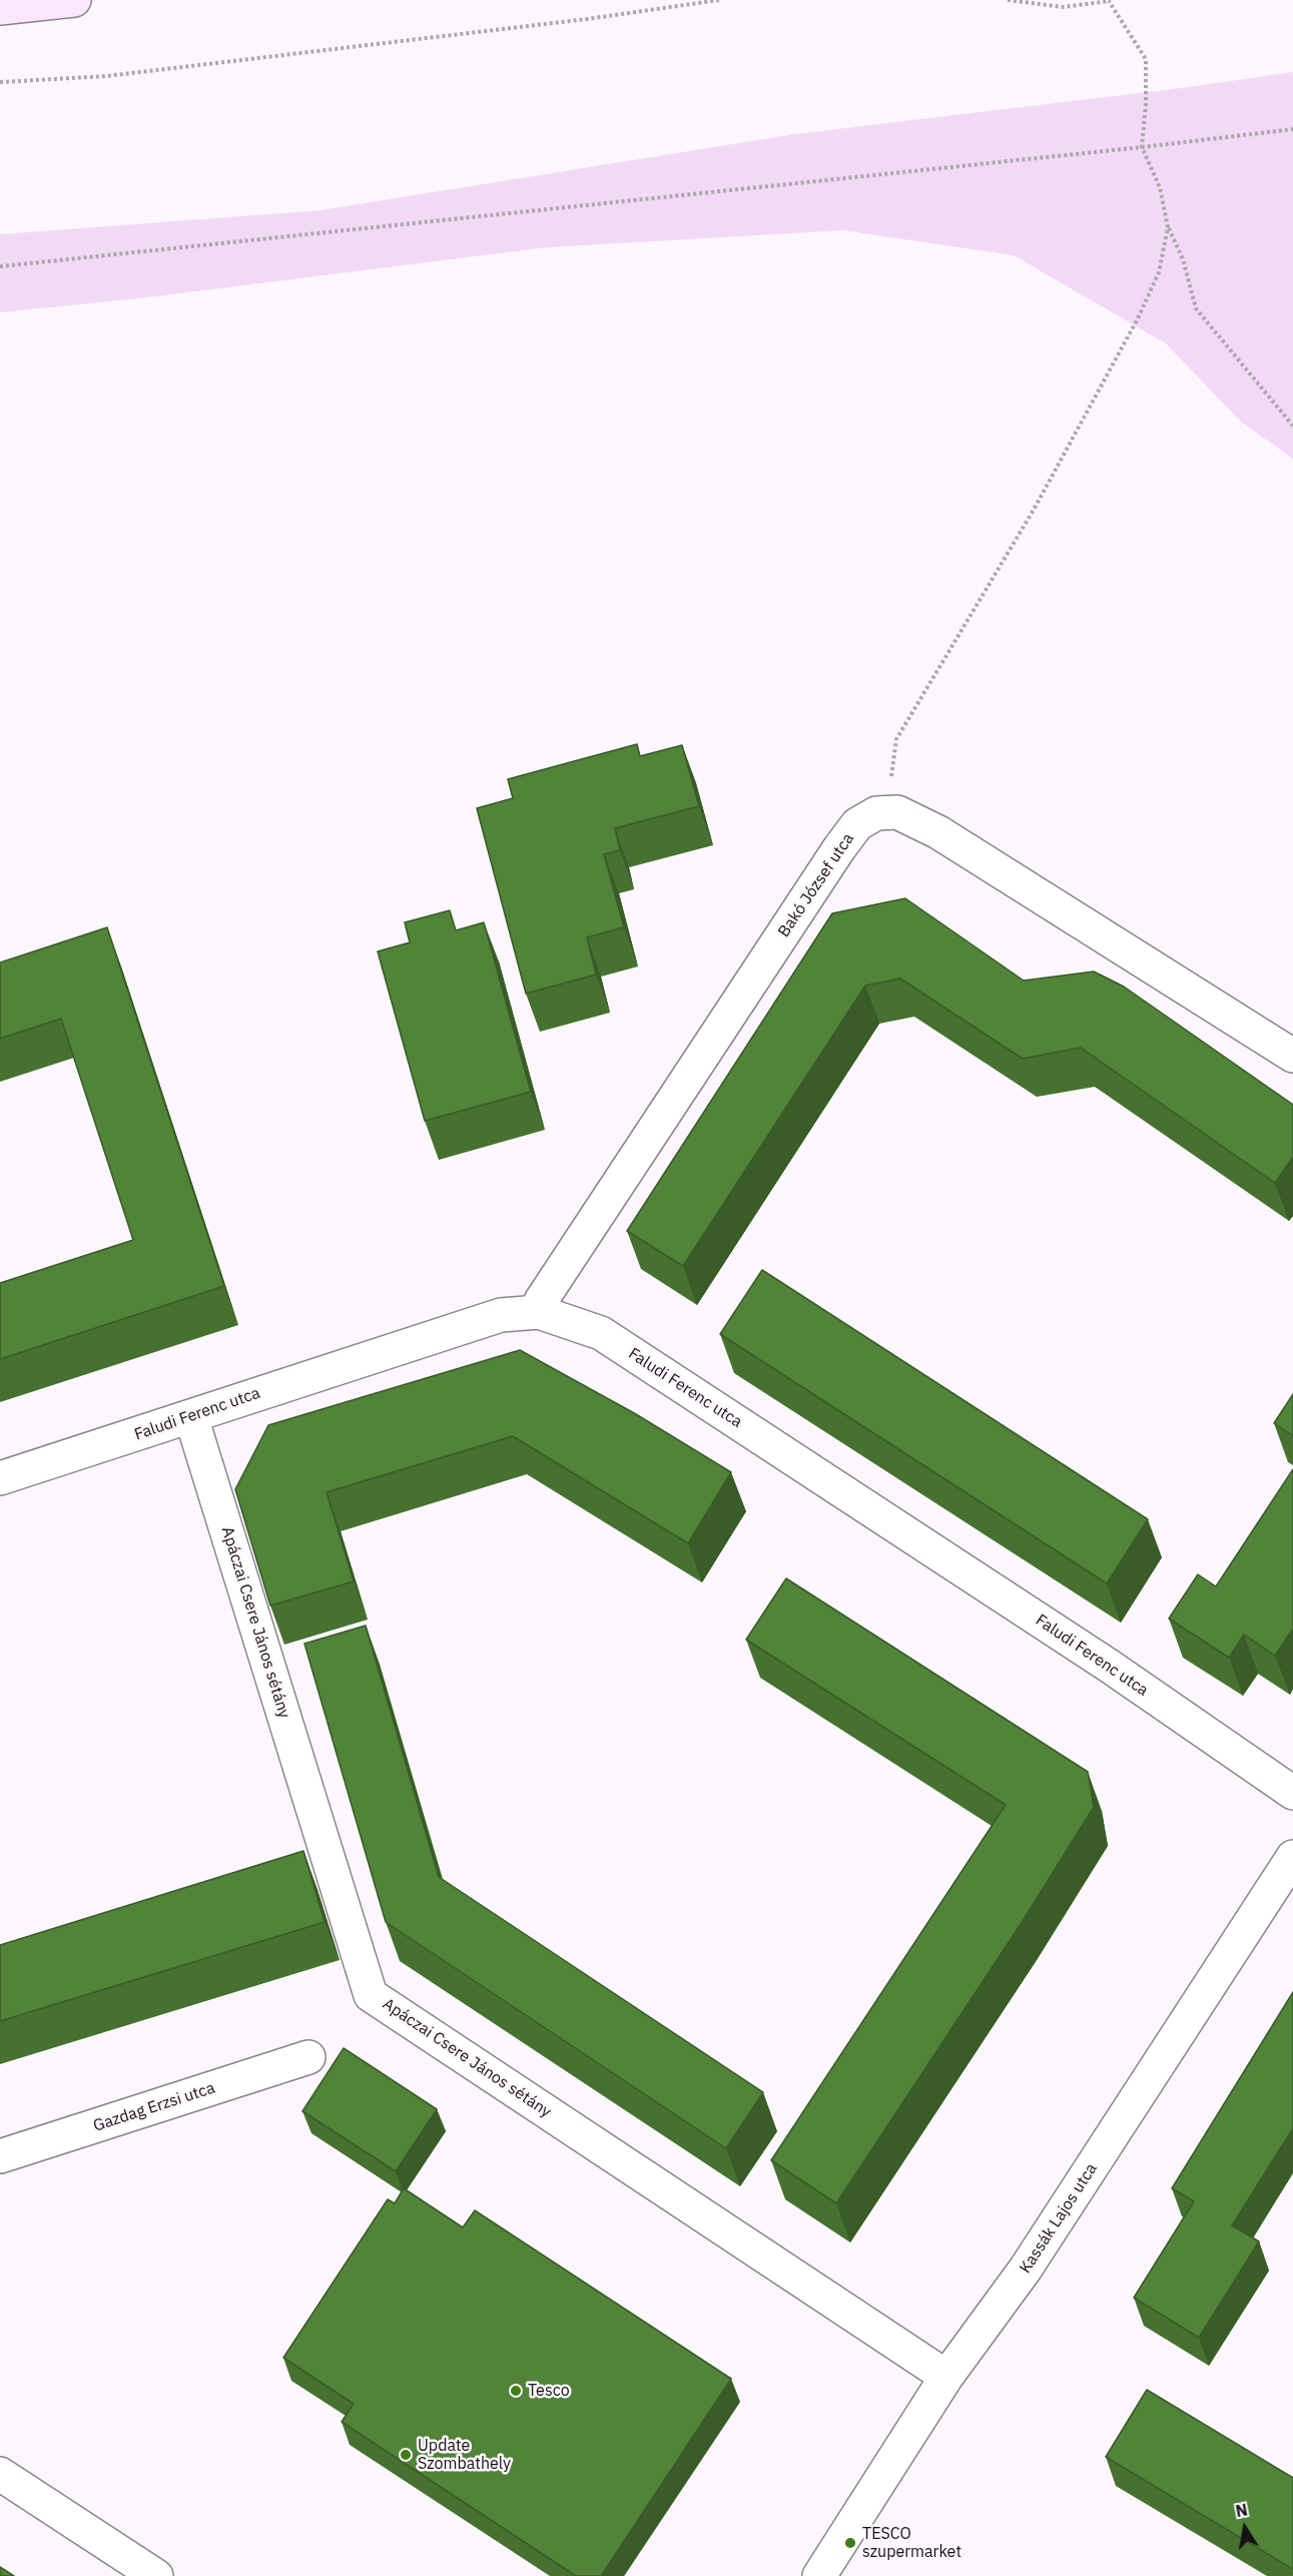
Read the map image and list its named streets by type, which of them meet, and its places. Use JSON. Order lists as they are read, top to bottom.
{
  "streets": {
    "street": [
      "Bakó József utca",
      "Faludi Ferenc utca",
      "Apáczai Csere János sétány",
      "Gazdag Erzsi utca",
      "Kassák Lajos utca"
    ]
  },
  "crossings": [
    ["Bakó József utca", "Faludi Ferenc utca"],
    ["Faludi Ferenc utca", "Apáczai Csere János sétány"],
    ["Apáczai Csere János sétány", "Kassák Lajos utca"]
  ],
  "places": ["Tesco", "Update Szombathely", "TESCO szupermarket"],
  "north": "top"
}
